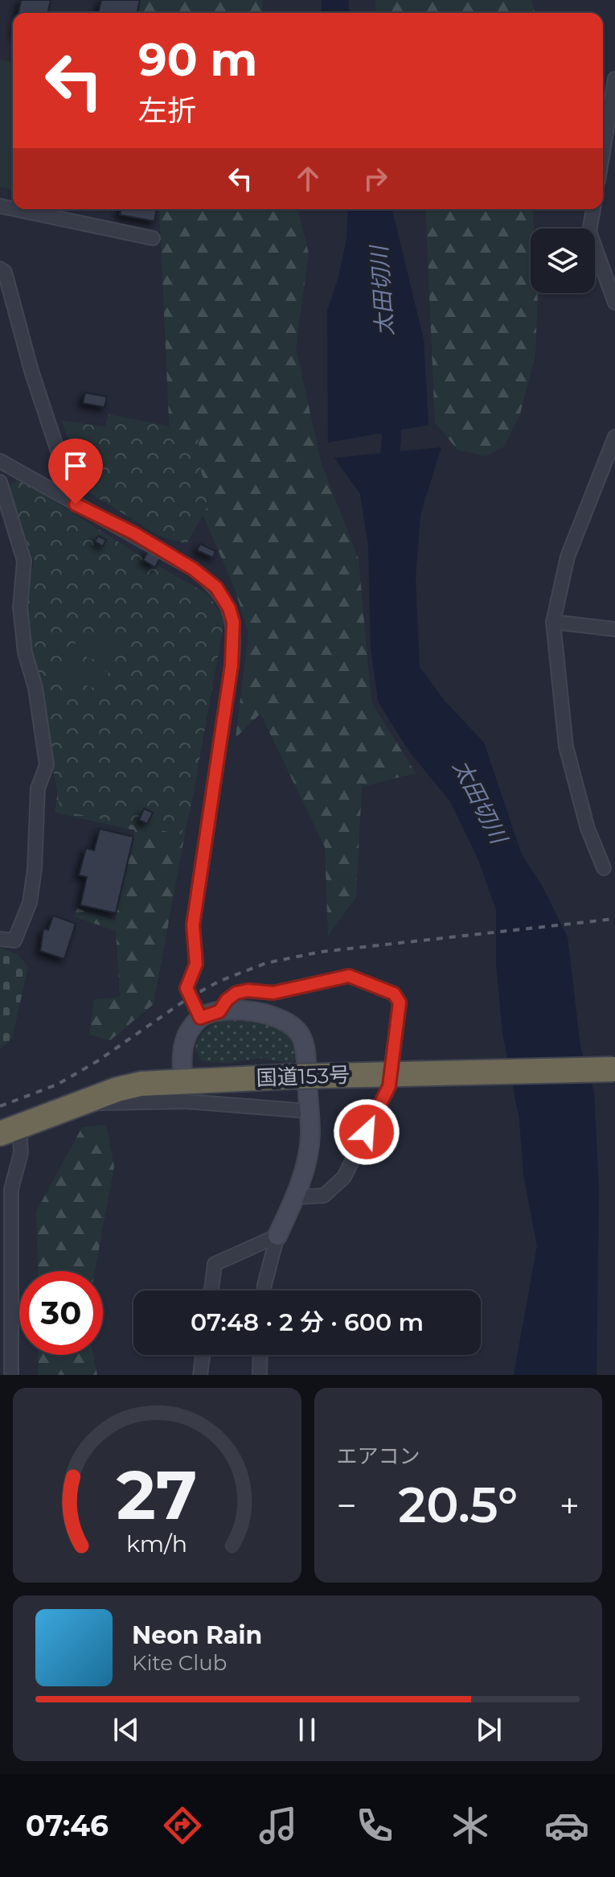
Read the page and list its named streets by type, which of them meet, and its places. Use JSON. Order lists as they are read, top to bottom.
{
  "streets": {
    "highway": ["国道153号"]
  },
  "water": ["太田切川"],
  "page": {
    "turn": ["90 m", "左折"],
    "limit": "30",
    "trip": "07:48 · 2 分 · 600 m",
    "tile": "エアコン",
    "heat": ["−", "20.5°", "+"],
    "song": ["Neon Rain", "Kite Club"],
    "tabs": "07:46",
    "gauge": ["27", "km/h"]
  }
}
